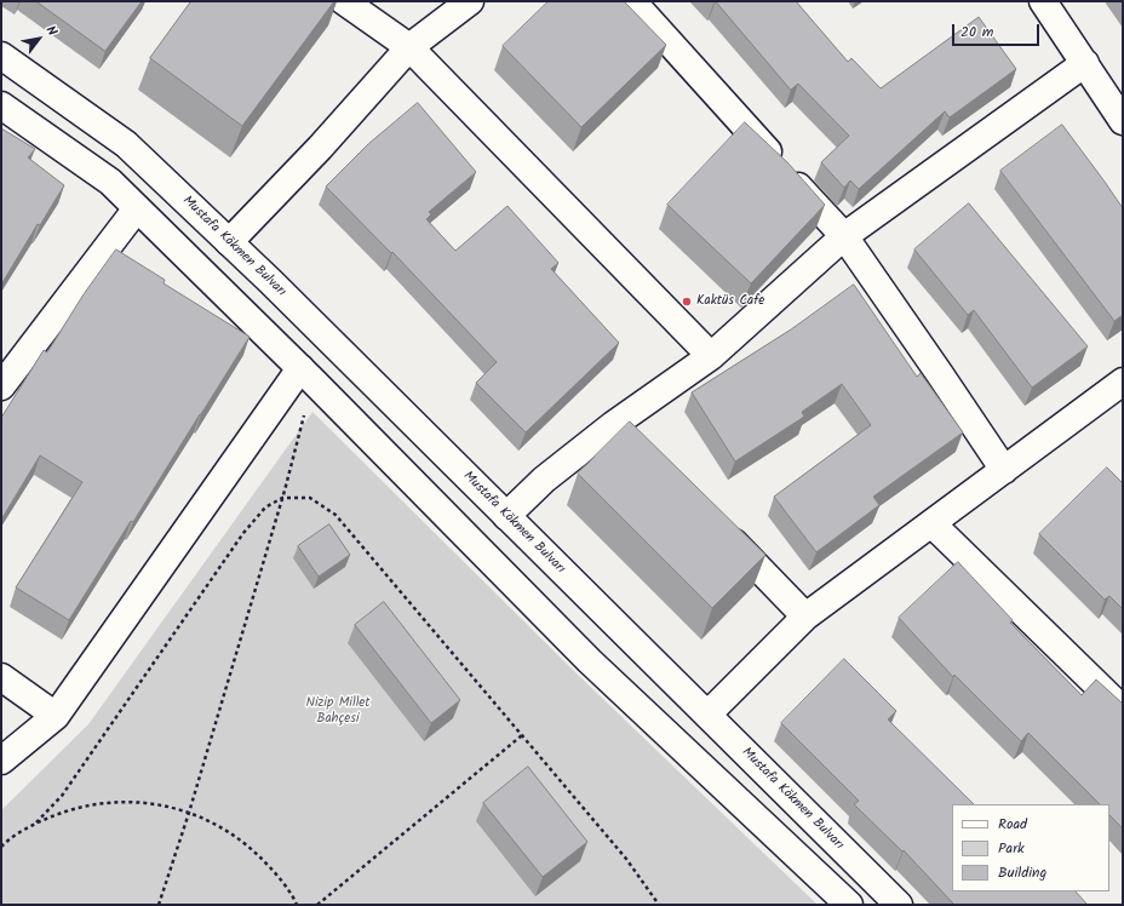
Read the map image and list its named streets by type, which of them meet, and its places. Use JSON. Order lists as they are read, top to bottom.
{
  "streets": {
    "street": ["Mustafa Kökmen Bulvarı"]
  },
  "parks": ["Nizip Millet Bahçesi"],
  "places": ["Kaktüs Cafe"],
  "legend": ["Road", "Park", "Building"],
  "scale_bar": "20 m",
  "north": "top right"
}
